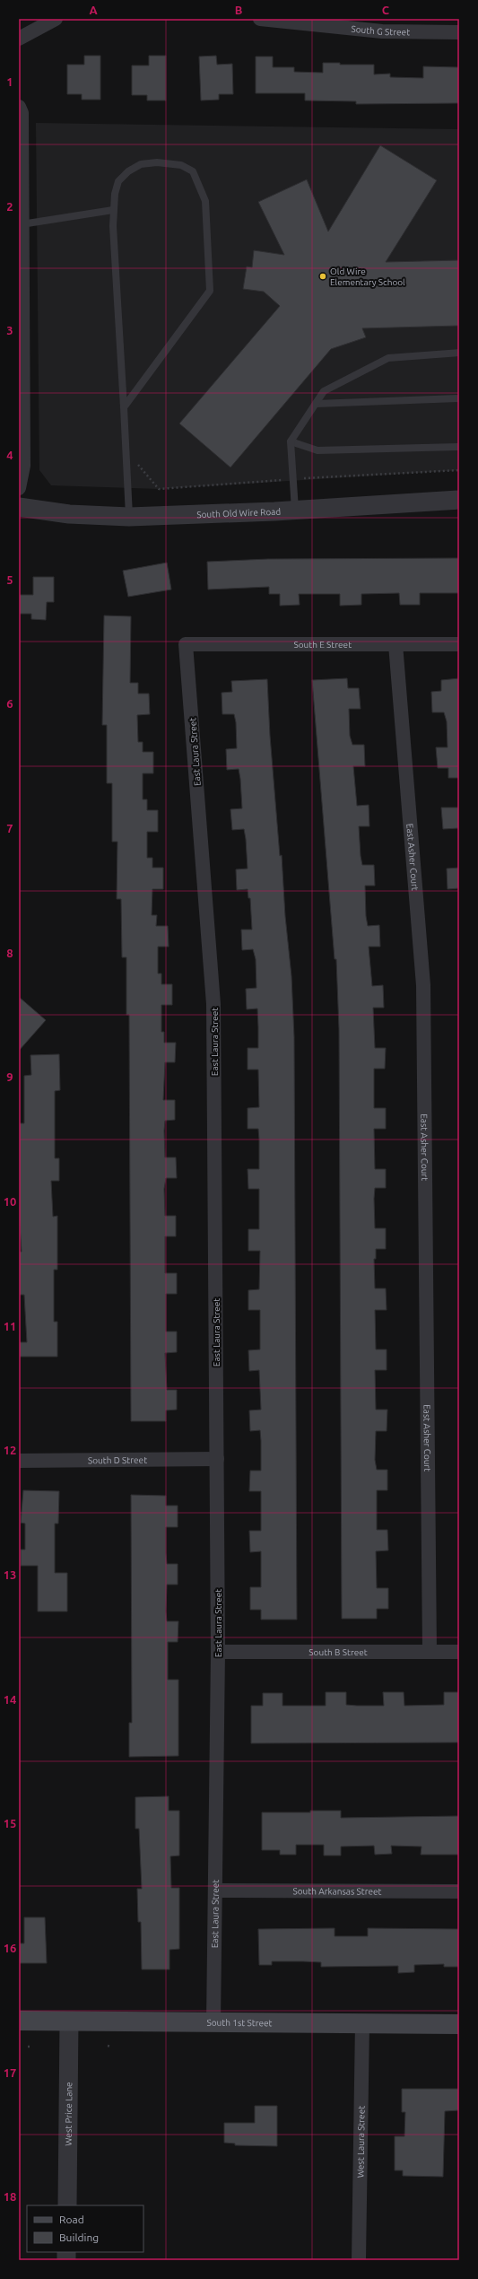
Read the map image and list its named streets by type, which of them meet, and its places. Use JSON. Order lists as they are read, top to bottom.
{
  "streets": {
    "main road": ["South 1st Street"],
    "street": [
      "South G Street",
      "South Old Wire Road",
      "South E Street",
      "East Laura Street",
      "East Asher Court",
      "South D Street",
      "South B Street",
      "South Arkansas Street",
      "West Price Lane",
      "West Laura Street"
    ]
  },
  "crossings": [
    ["South E Street", "East Laura Street"],
    ["South E Street", "East Asher Court"],
    ["East Laura Street", "South D Street"],
    ["East Laura Street", "South B Street"],
    ["East Laura Street", "South Arkansas Street"],
    ["East Laura Street", "South 1st Street"],
    ["East Asher Court", "South B Street"],
    ["South 1st Street", "West Price Lane"],
    ["South 1st Street", "West Laura Street"]
  ],
  "places": ["Old Wire Elementary School"],
  "legend": ["Road", "Building"],
  "grid": {
    "columns": ["A", "B", "C"],
    "rows": [
      "1",
      "2",
      "3",
      "4",
      "5",
      "6",
      "7",
      "8",
      "9",
      "10",
      "11",
      "12",
      "13",
      "14",
      "15",
      "16",
      "17",
      "18"
    ]
  }
}
